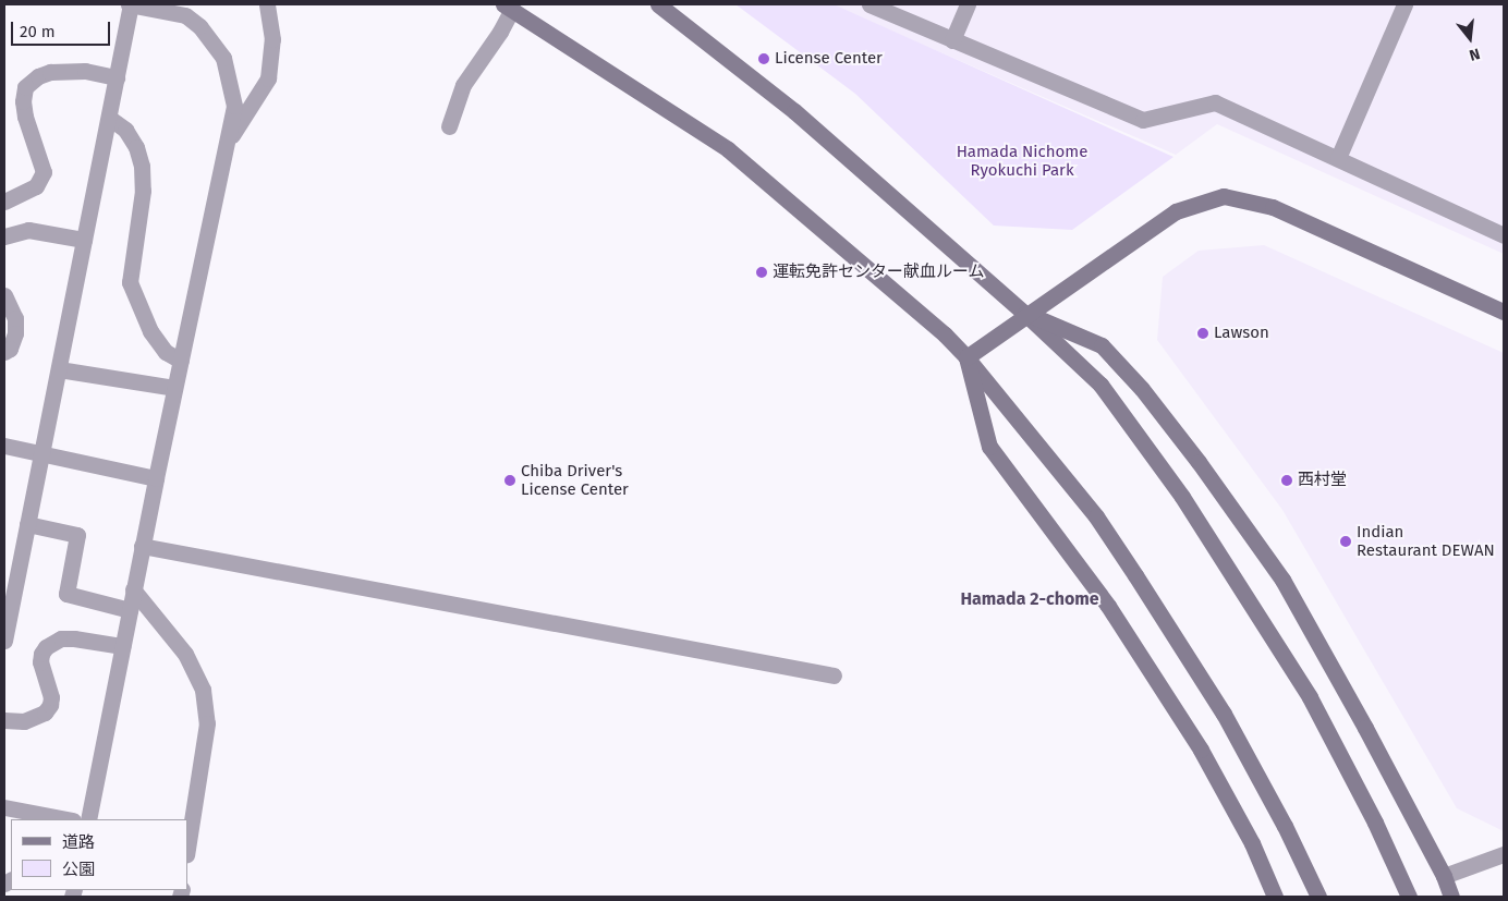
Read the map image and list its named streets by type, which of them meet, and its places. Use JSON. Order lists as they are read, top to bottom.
{
  "districts": ["Hamada 2-chome"],
  "parks": ["Hamada Nichome Ryokuchi Park"],
  "places": [
    "License Center",
    "運転免許センター献血ルーム",
    "Lawson",
    "Chiba Driver's License Center",
    "西村堂",
    "Indian Restaurant DEWAN"
  ],
  "legend": ["道路", "公園"],
  "scale_bar": "20 m",
  "north": "bottom"
}
